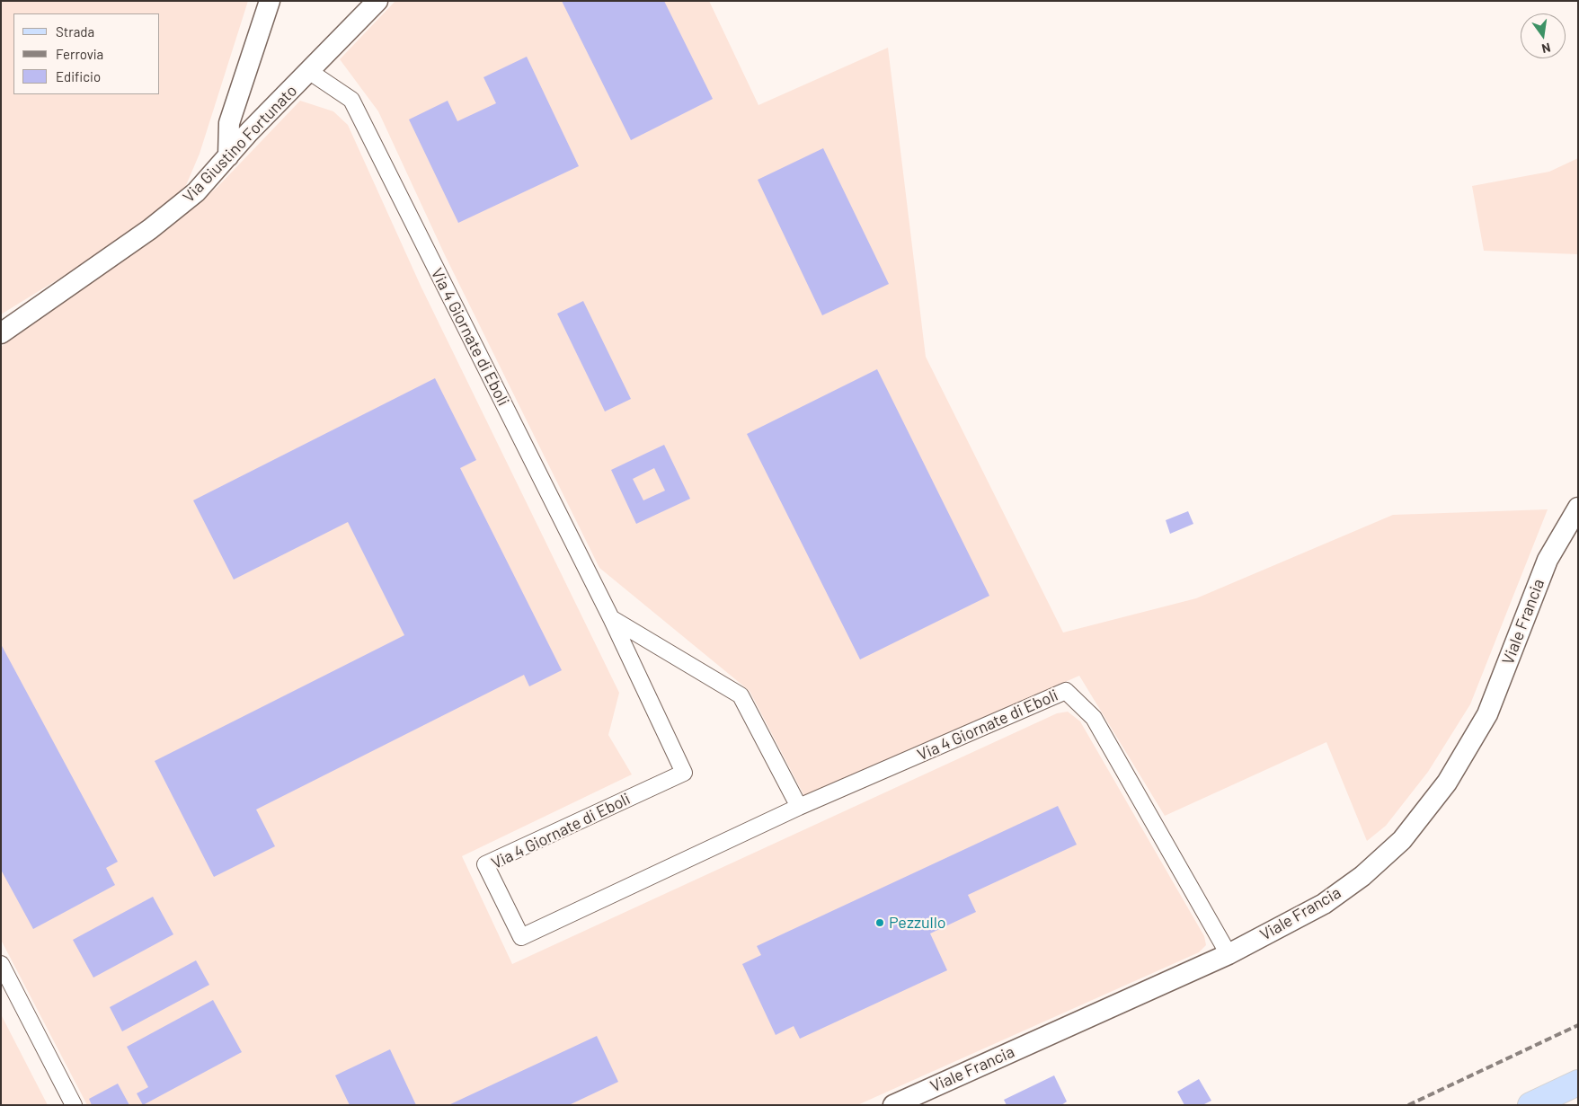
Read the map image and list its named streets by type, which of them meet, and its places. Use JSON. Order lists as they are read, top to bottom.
{
  "streets": {
    "street": ["Via Giustino Fortunato", "Via 4 Giornate di Eboli", "Viale Francia"]
  },
  "crossings": [
    ["Via Giustino Fortunato", "Via 4 Giornate di Eboli"],
    ["Via 4 Giornate di Eboli", "Viale Francia"]
  ],
  "places": ["Pezzullo"],
  "legend": ["Strada", "Ferrovia", "Edificio"],
  "north": "bottom"
}
